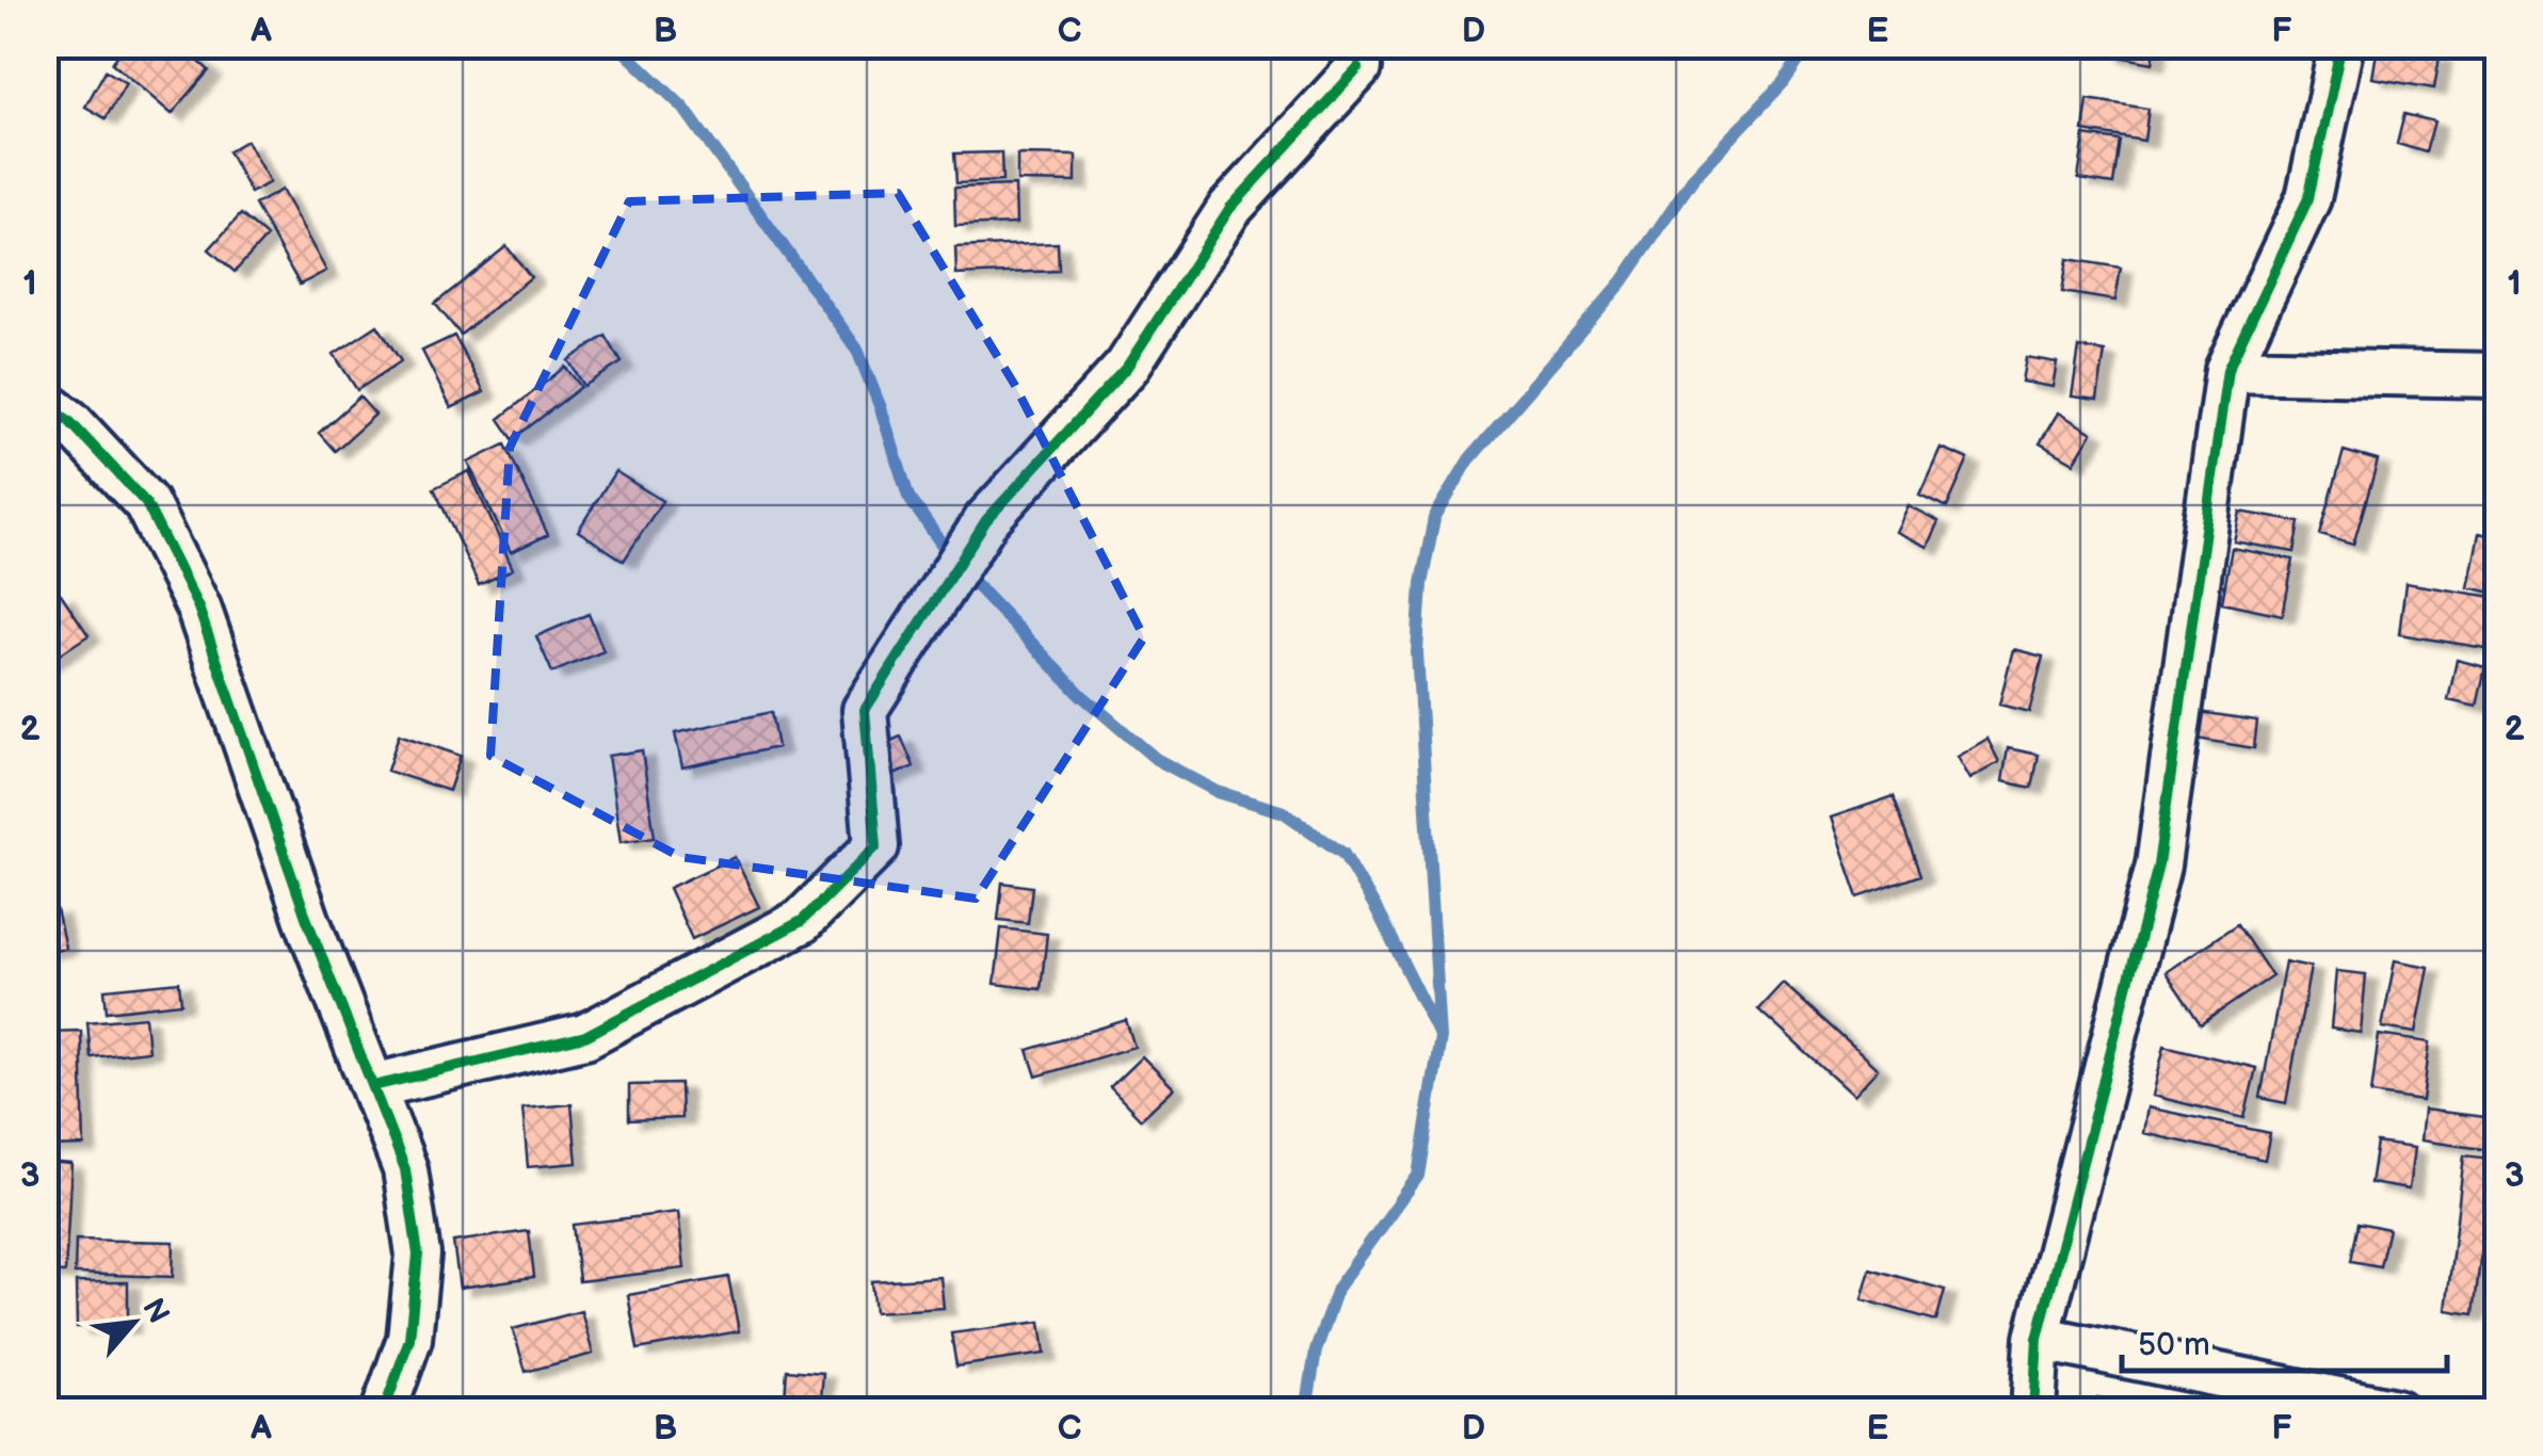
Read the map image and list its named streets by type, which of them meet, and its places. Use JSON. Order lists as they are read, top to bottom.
{
  "scale_bar": "50 m",
  "north": "top right",
  "grid": {
    "columns": [
      "A",
      "B",
      "C",
      "D",
      "E",
      "F"
    ],
    "rows": ["1", "2", "3"]
  }
}
